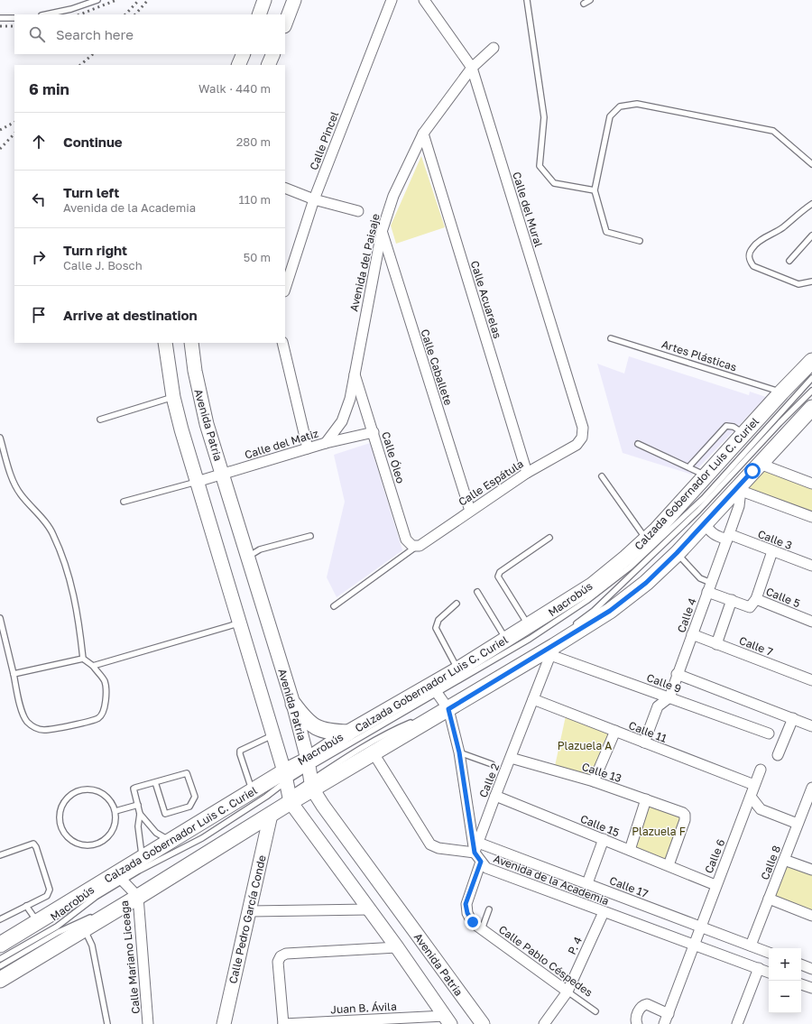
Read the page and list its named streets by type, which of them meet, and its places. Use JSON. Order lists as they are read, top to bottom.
{
  "streets": {
    "main road": ["Calzada Gobernador Luis C. Curiel"],
    "street": [
      "Calle Pincel",
      "Calle del Mural",
      "Avenida del Paisaje",
      "Calle Acuarelas",
      "Calle Caballete",
      "Avenida Patria",
      "Calle del Matiz",
      "Calle Óleo",
      "Calle Espátula",
      "Calle 3",
      "Calle 5",
      "Calle 4",
      "Calle 7",
      "Calle 9",
      "Calle 11",
      "Calle 13",
      "Calle 2",
      "Calle 15",
      "Calle 6",
      "Calle 8",
      "Avenida de la Academia",
      "Calle 17",
      "Calle Pedro García Conde",
      "P. 4",
      "Calle Mariano Liceaga",
      "Calle Pablo Céspedes",
      "Juan B. Ávila"
    ],
    "lane": ["Artes Plásticas", "Macrobús"]
  },
  "crossings": [
    ["Calle del Mural", "Avenida del Paisaje"],
    ["Calle del Mural", "Calle Espátula"],
    ["Avenida del Paisaje", "Calle Acuarelas"],
    ["Avenida del Paisaje", "Calle Caballete"],
    ["Avenida del Paisaje", "Calle del Matiz"],
    ["Avenida del Paisaje", "Calle Óleo"],
    ["Calle Acuarelas", "Calle Espátula"],
    ["Artes Plásticas", "Calzada Gobernador Luis C. Curiel"],
    ["Calle Caballete", "Calle Espátula"],
    ["Avenida Patria", "Calle del Matiz"],
    ["Avenida Patria", "Calzada Gobernador Luis C. Curiel"],
    ["Avenida Patria", "Macrobús"],
    ["Calle del Matiz", "Calle Óleo"],
    ["Calle Óleo", "Calle Espátula"],
    ["Calzada Gobernador Luis C. Curiel", "Calle 3"],
    ["Calzada Gobernador Luis C. Curiel", "Macrobús"],
    ["Calzada Gobernador Luis C. Curiel", "Calle 4"],
    ["Calzada Gobernador Luis C. Curiel", "Avenida de la Academia"],
    ["Calzada Gobernador Luis C. Curiel", "Calle Pedro García Conde"],
    ["Calzada Gobernador Luis C. Curiel", "Calle Mariano Liceaga"],
    ["Calle 3", "Calle 4"],
    ["Calle 5", "Calle 4"],
    ["Macrobús", "Avenida de la Academia"],
    ["Macrobús", "Calle Mariano Liceaga"],
    ["Calle 4", "Calle 7"],
    ["Calle 4", "Calle 9"],
    ["Calle 4", "Calle 11"],
    ["Calle 9", "Calle 2"],
    ["Calle 11", "Calle 2"],
    ["Calle 11", "Calle 6"],
    ["Calle 13", "Calle 2"],
    ["Calle 13", "Calle 15"],
    ["Calle 2", "Calle 15"],
    ["Calle 2", "Avenida de la Academia"],
    ["Calle 2", "Calle 17"],
    ["Calle 15", "Calle 6"],
    ["Calle 6", "Avenida de la Academia"],
    ["Calle 6", "Calle 17"],
    ["Calle 8", "Calle 17"],
    ["Avenida de la Academia", "P. 4"],
    ["Avenida de la Academia", "Calle Pablo Céspedes"],
    ["P. 4", "Calle Pablo Céspedes"]
  ],
  "parks": ["Plazuela A", "Plazuela F"],
  "page": {
    "search": "Search here",
    "heading": ["6 min", "Walk · 440 m"],
    "list": [
      ["Continue", "280 m"],
      ["Turn left", "Avenida de la Academia", "110 m"],
      ["Turn right", "Calle J. Bosch", "50 m"],
      "Arrive at destination"
    ],
    "map_buttons": ["+", "−"]
  }
}
